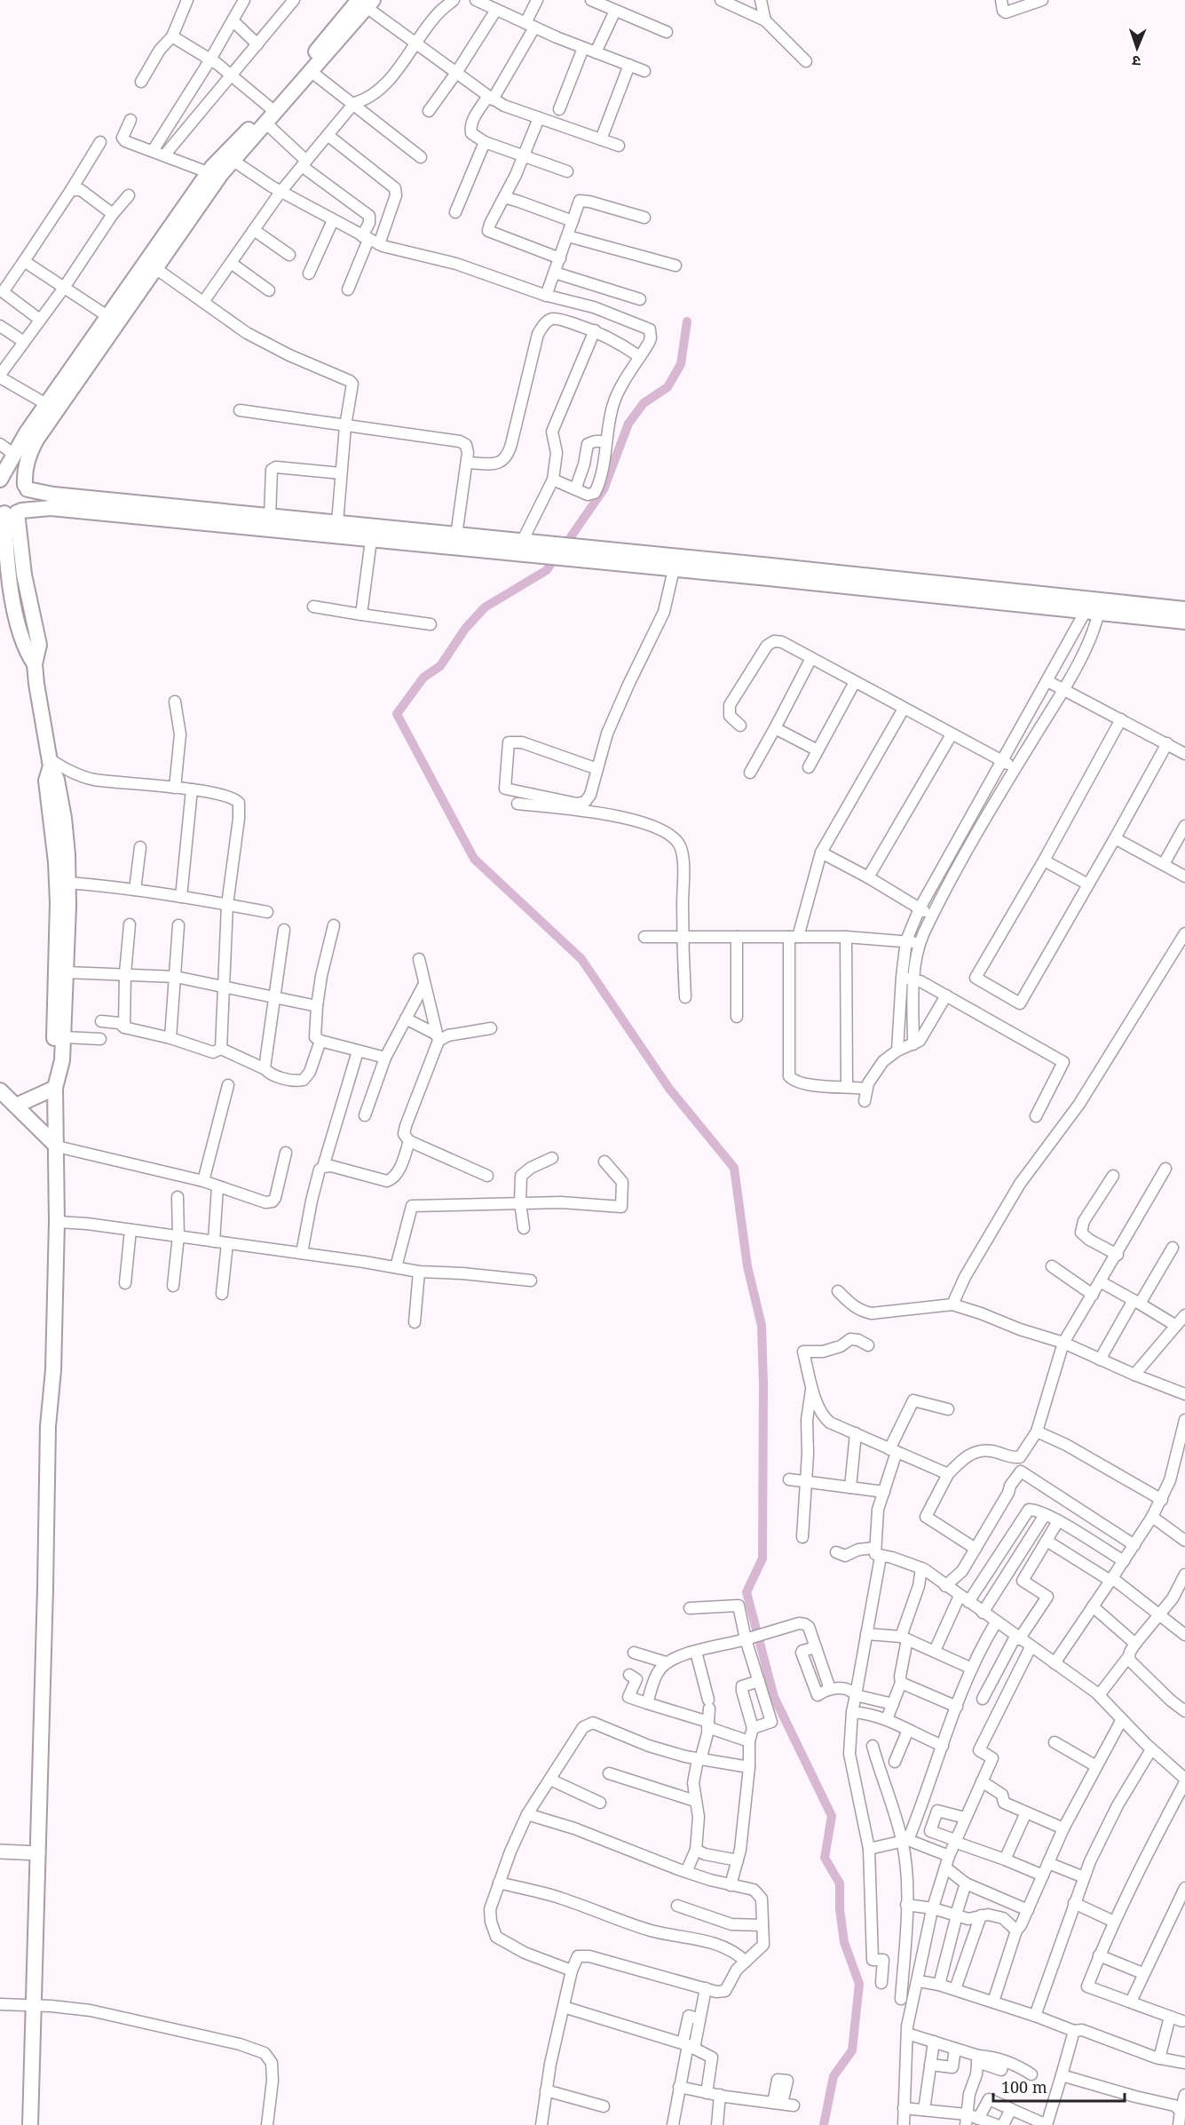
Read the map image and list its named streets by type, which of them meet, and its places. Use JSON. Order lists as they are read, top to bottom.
{
  "scale_bar": "100 m",
  "north": "bottom"
}
